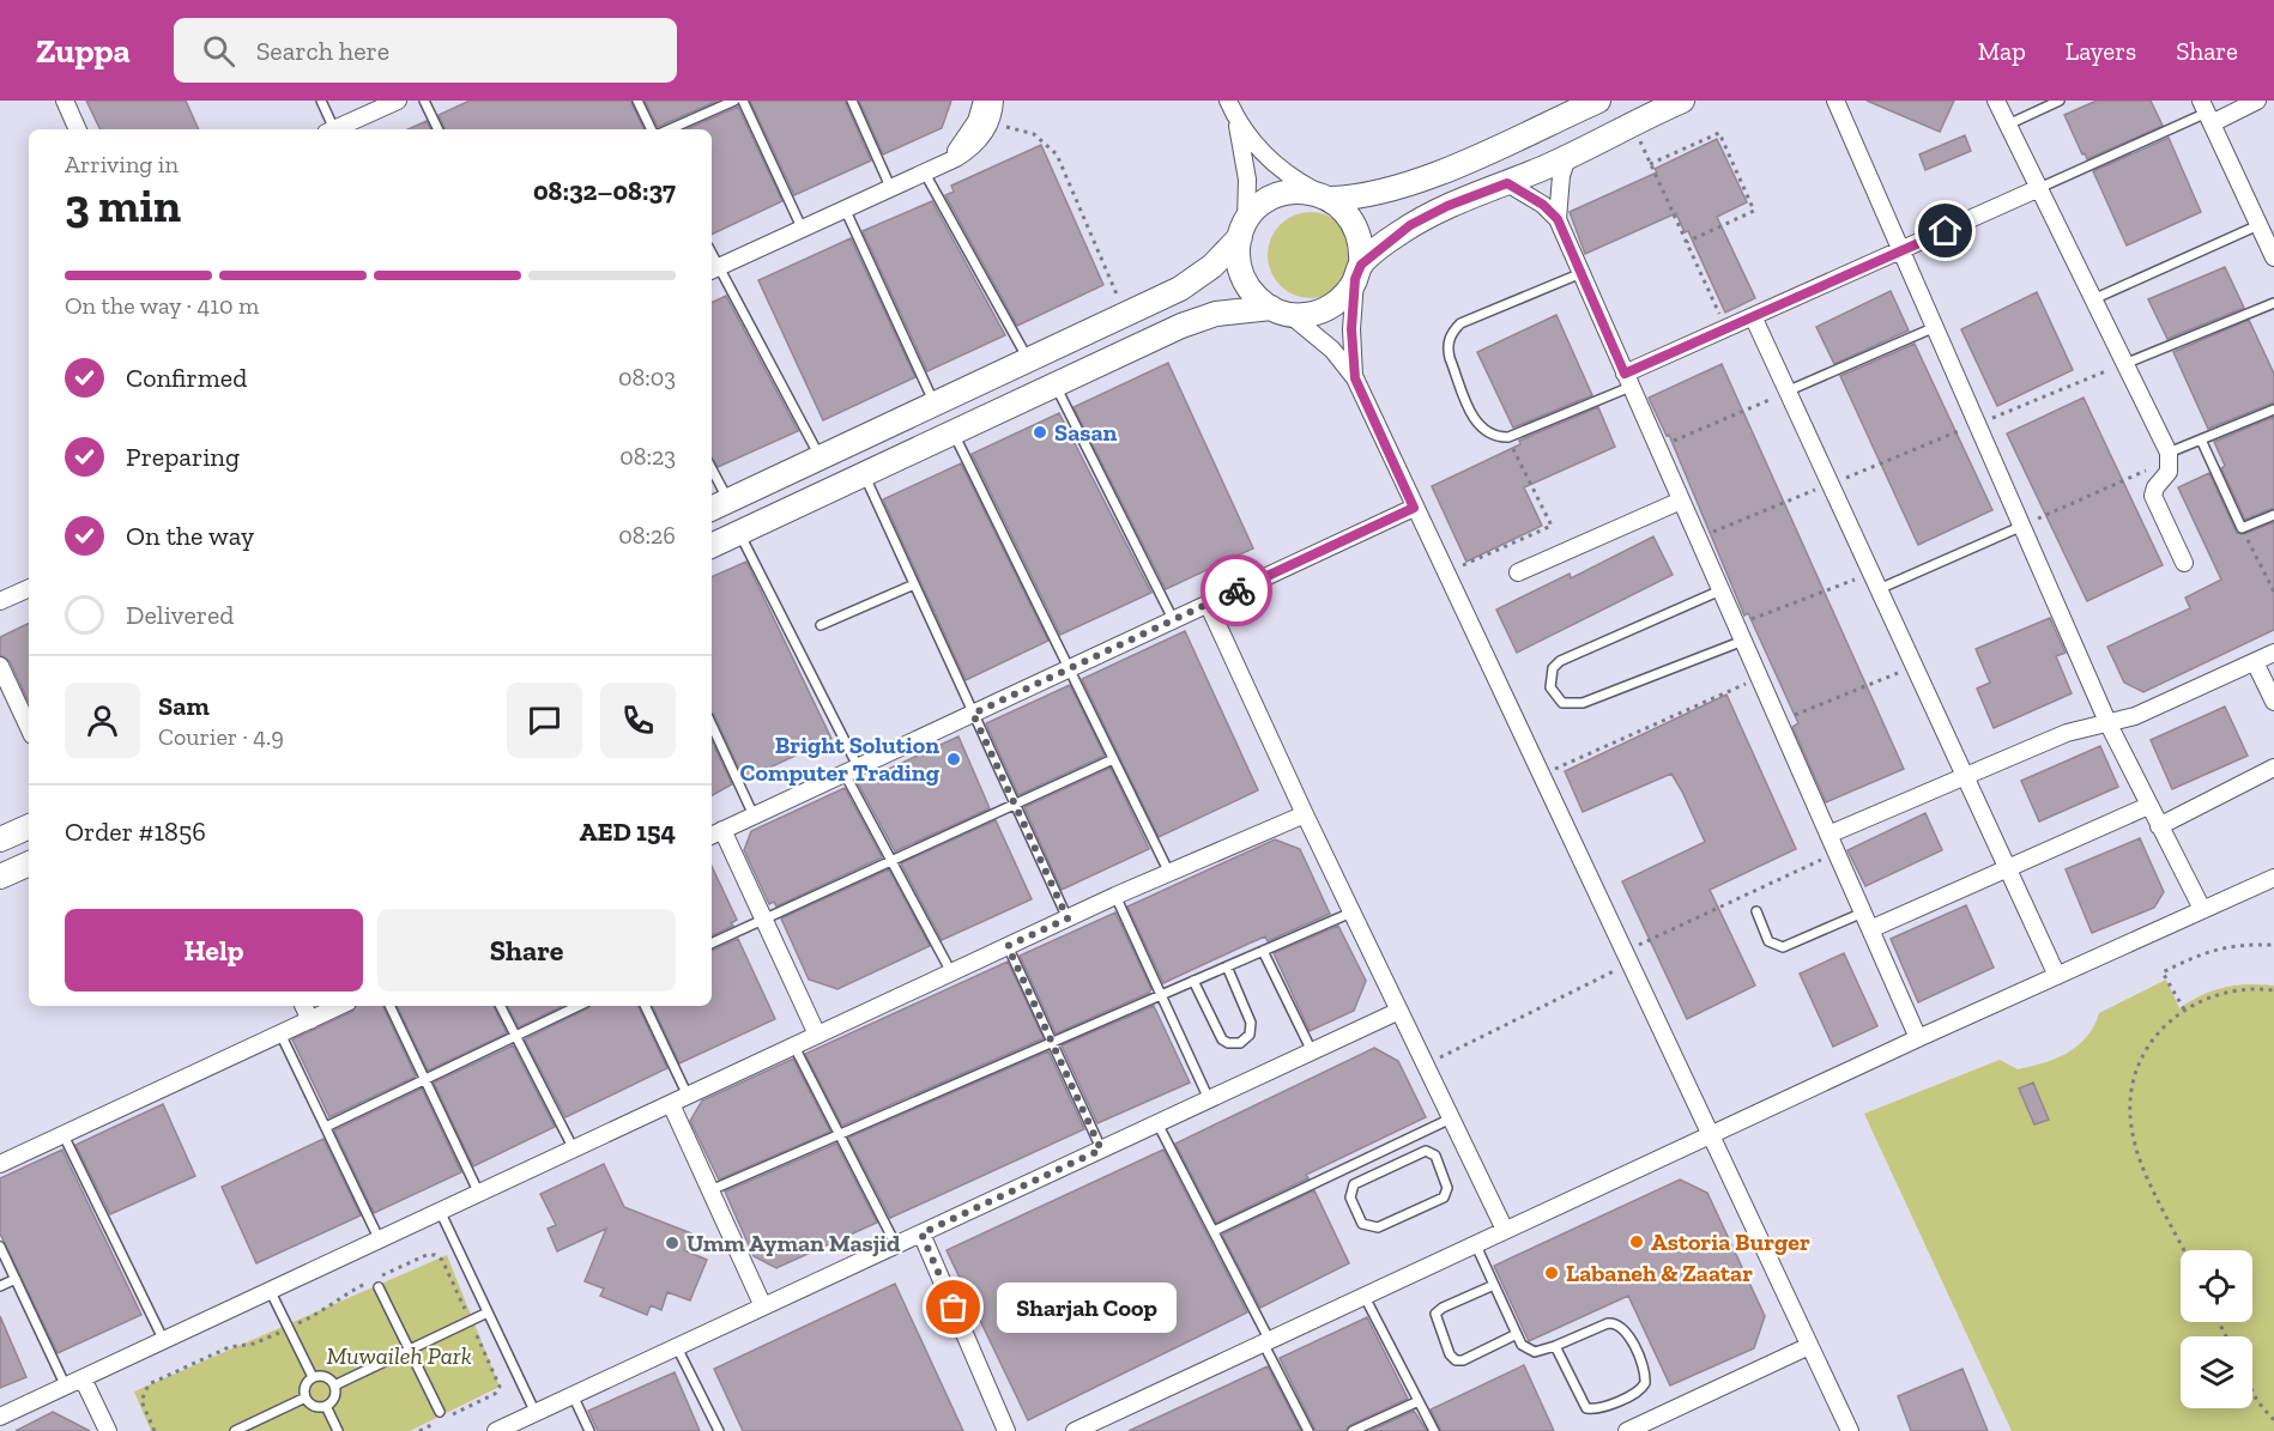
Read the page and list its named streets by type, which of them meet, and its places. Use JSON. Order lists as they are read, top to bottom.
{
  "parks": ["Muwaileh Park"],
  "places": [
    "Sasan",
    "Bright Solution Computer Trading",
    "Astoria Burger",
    "Umm Ayman Masjid",
    "Labaneh & Zaatar",
    "Sharjah Coop"
  ],
  "page": {
    "header": "Zuppa",
    "search": "Search here",
    "nav": ["Map", "Layers", "Share"],
    "heading": ["3 min", "Arriving in", "08:32–08:37"],
    "panel": [
      "Sam",
      "Courier · 4.9",
      "Order #1856",
      "AED 154"
    ],
    "bar": "On the way · 410 m",
    "list": [
      ["Confirmed", "08:03"],
      ["Preparing", "08:23"],
      ["On the way", "08:26"],
      "Delivered"
    ],
    "buttons": ["Help", "Share"],
    "bubble": "Sharjah Coop"
  }
}
